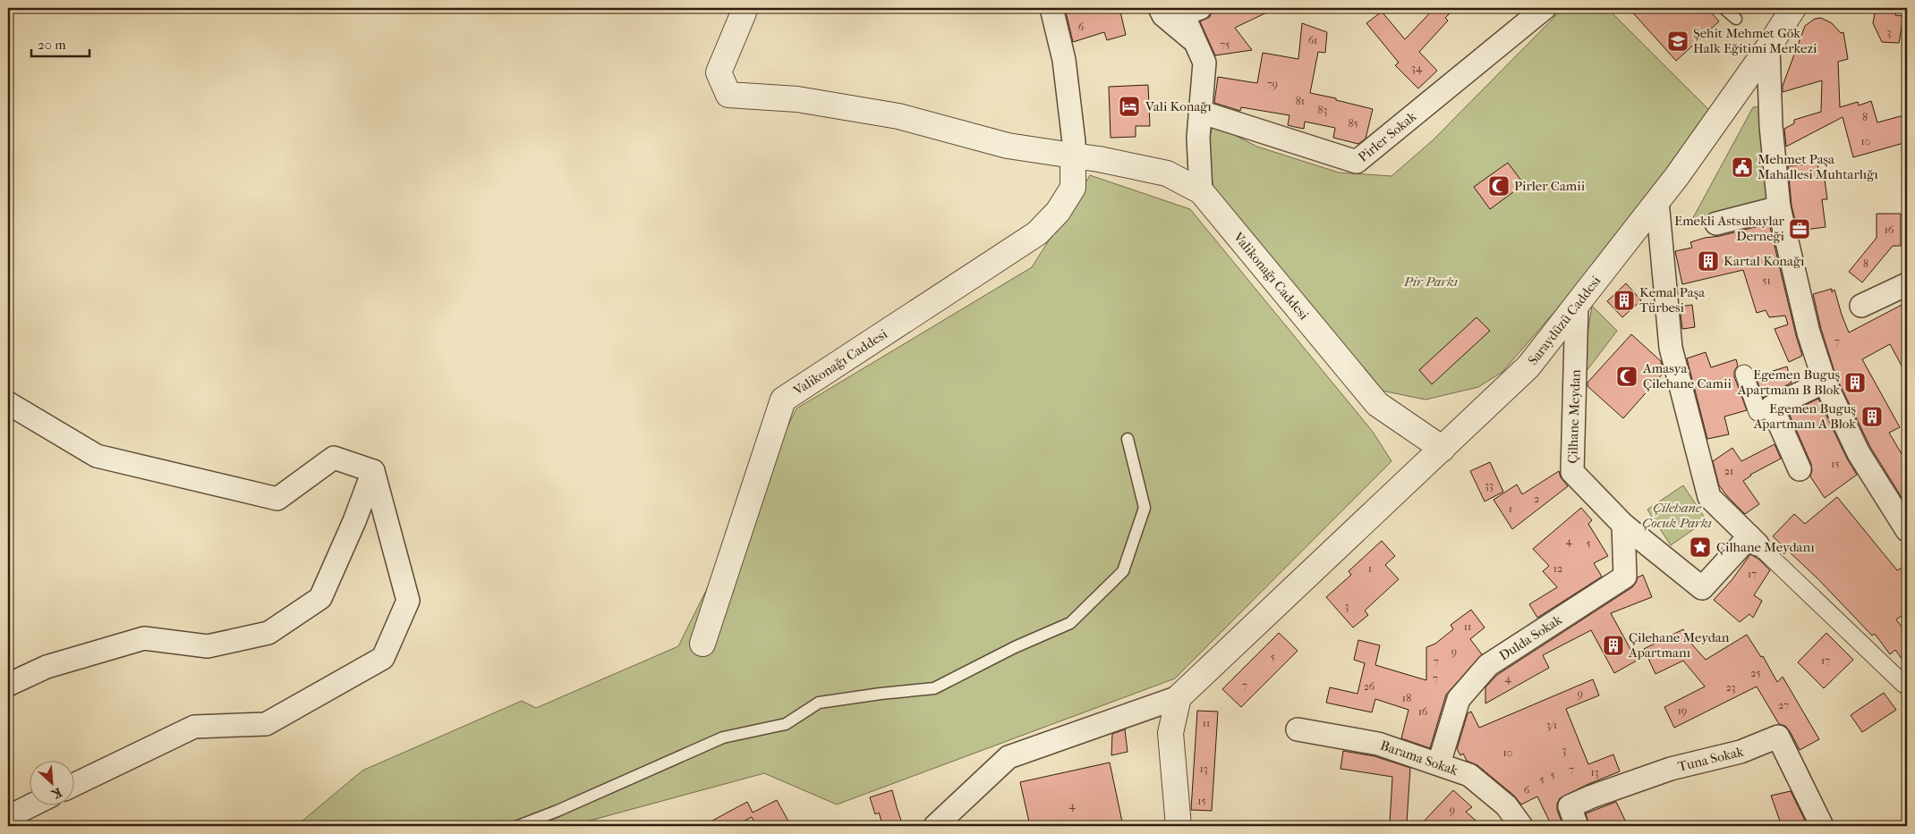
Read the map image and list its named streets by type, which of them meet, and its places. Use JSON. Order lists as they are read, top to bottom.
{
  "streets": {
    "street": [
      "Pirler Sokak",
      "Valikonağı Caddesi",
      "Saraydüzü Caddesi",
      "Çilhane Meydan",
      "Dulda Sokak",
      "Barama Sokak",
      "Tuna Sokak"
    ]
  },
  "crossings": [
    ["Valikonağı Caddesi", "Saraydüzü Caddesi"],
    ["Saraydüzü Caddesi", "Çilhane Meydan"],
    ["Çilhane Meydan", "Dulda Sokak"],
    ["Dulda Sokak", "Barama Sokak"]
  ],
  "parks": ["Pir Parkı", "Çilehane Çocuk Parkı"],
  "places": {
    "school or university": ["Şehit Mehmet Gök Halk Eğitimi Merkezi"],
    "hotel": ["Vali Konağı"],
    "public building": ["Mehmet Paşa Mahallesi Muhtarlığı"],
    "mosque": ["Pirler Camii", "Amasya Çilehane Camii"],
    "office": ["Emekli Astsubaylar Derneği"],
    "building": [
      "Kartal Konağı",
      "Kemal Paşa Türbesi",
      "Egemen Buguş Apartmanı B Blok",
      "Egemen Buguş Apartmanı A Blok",
      "Çilehane Meydan Apartmanı"
    ],
    "place": ["Çilhane Meydanı"]
  },
  "house_numbers": [
    "6",
    "3",
    "61",
    "75",
    "34",
    "79",
    "81",
    "83",
    "8",
    "85",
    "10",
    "16",
    "8",
    "51",
    "7",
    "15",
    "21",
    "33",
    "2",
    "1",
    "4",
    "5",
    "1",
    "12",
    "17",
    "3",
    "11",
    "9",
    "5",
    "17",
    "7",
    "25",
    "7",
    "4",
    "7",
    "26",
    "23",
    "9",
    "18",
    "27",
    "19",
    "16",
    "11",
    "3/1",
    "3",
    "10",
    "13",
    "7",
    "13",
    "5",
    "5",
    "6",
    "15",
    "4",
    "9"
  ],
  "scale_bar": "20 m",
  "north": "bottom right"
}
